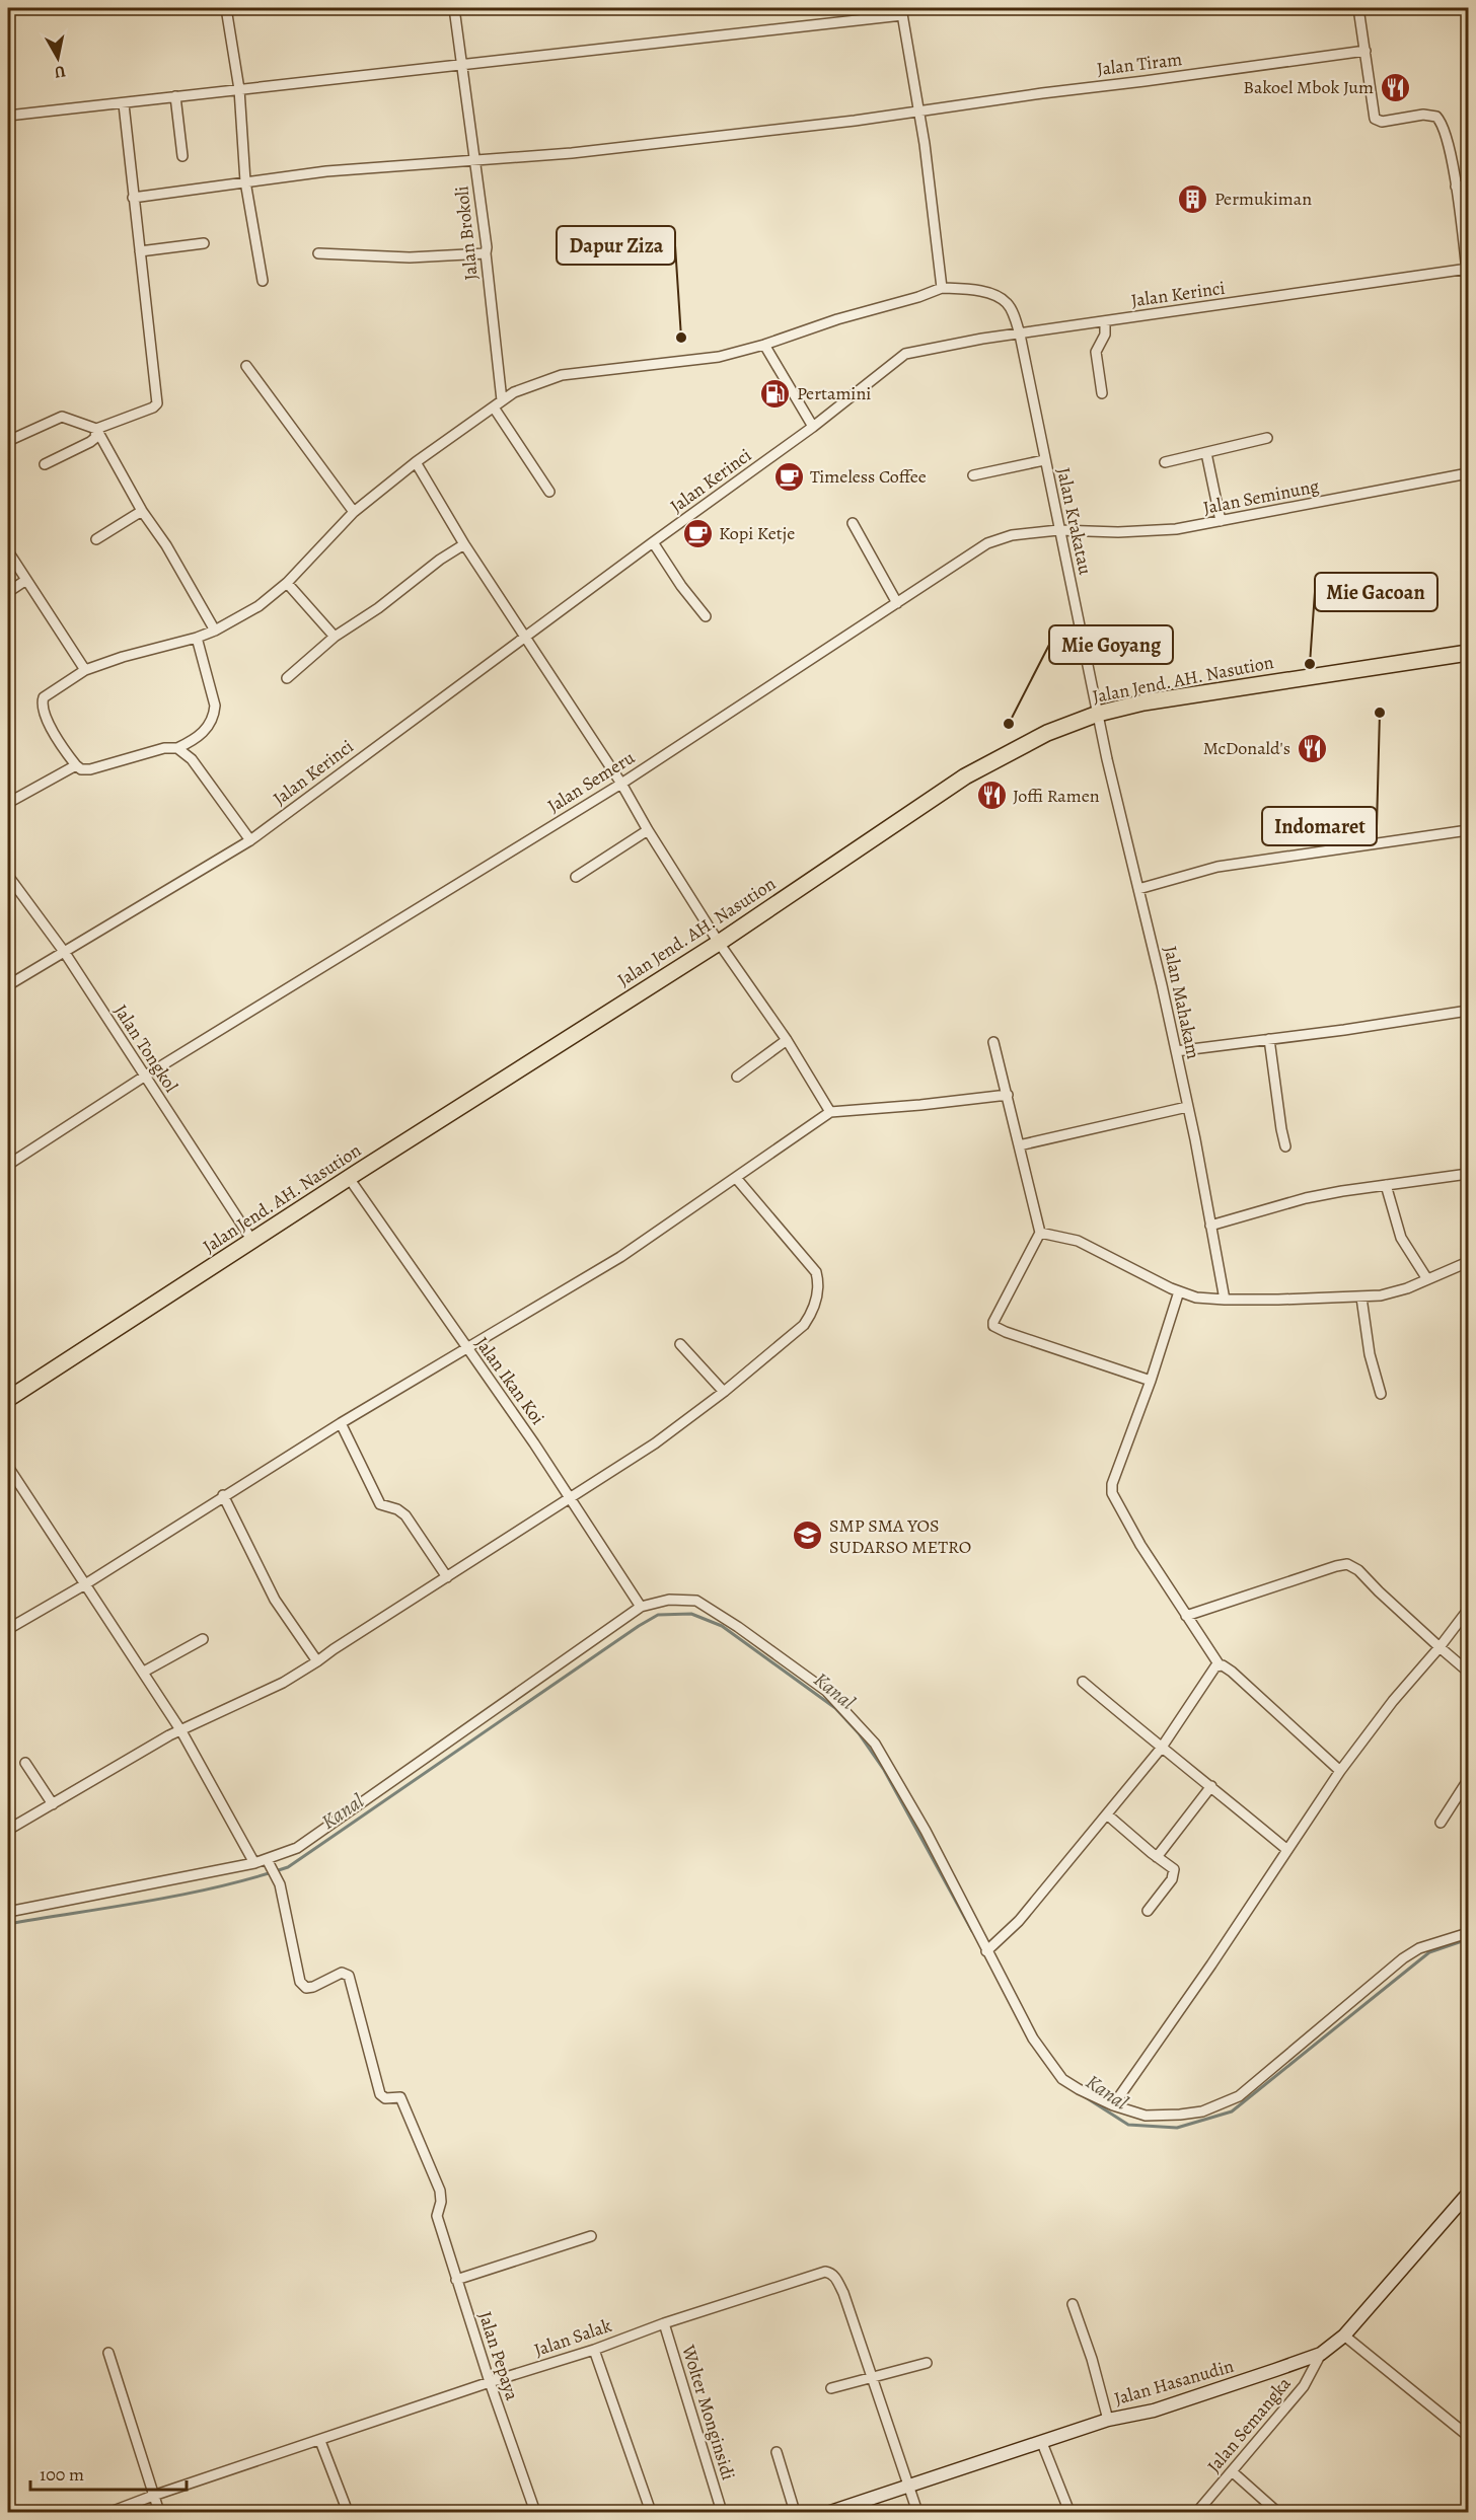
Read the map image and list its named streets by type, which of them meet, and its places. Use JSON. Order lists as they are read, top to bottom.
{
  "streets": {
    "highway": ["Jalan Jend. AH. Nasution"],
    "main road": ["Jalan Hasanudin"],
    "street": [
      "Jalan Tiram",
      "Jalan Brokoli",
      "Jalan Kerinci",
      "Jalan Seminung",
      "Jalan Krakatau",
      "Jalan Semeru",
      "Jalan Mahakam",
      "Jalan Tongkol",
      "Jalan Ikan Koi",
      "Jalan Salak",
      "Jalan Pepaya",
      "Wolter Monginsidi",
      "Jalan Semangka"
    ]
  },
  "crossings": [
    ["Jalan Tiram", "Jalan Brokoli"],
    ["Jalan Kerinci", "Jalan Krakatau"],
    ["Jalan Kerinci", "Jalan Tongkol"],
    ["Jalan Seminung", "Jalan Krakatau"],
    ["Jalan Seminung", "Jalan Semeru"],
    ["Jalan Krakatau", "Jalan Jend. AH. Nasution"],
    ["Jalan Krakatau", "Jalan Semeru"],
    ["Jalan Krakatau", "Jalan Mahakam"],
    ["Jalan Jend. AH. Nasution", "Jalan Mahakam"],
    ["Jalan Jend. AH. Nasution", "Jalan Tongkol"],
    ["Jalan Jend. AH. Nasution", "Jalan Ikan Koi"],
    ["Jalan Semeru", "Jalan Tongkol"],
    ["Jalan Salak", "Jalan Pepaya"],
    ["Jalan Salak", "Jalan Hasanudin"],
    ["Jalan Salak", "Wolter Monginsidi"],
    ["Jalan Hasanudin", "Jalan Semangka"]
  ],
  "water": ["Kanal"],
  "places": {
    "restaurant": ["Bakoel Mbok Jum", "McDonald's", "Joffi Ramen"],
    "building": ["Permukiman"],
    "other": [
      "Dapur Ziza",
      "Mie Gacoan",
      "Indomaret",
      "Mie Goyang"
    ],
    "fuel station": ["Pertamini"],
    "cafe": ["Timeless Coffee", "Kopi Ketje"],
    "school or university": ["SMP SMA YOS SUDARSO METRO"]
  },
  "scale_bar": "100 m",
  "north": "bottom"
}
